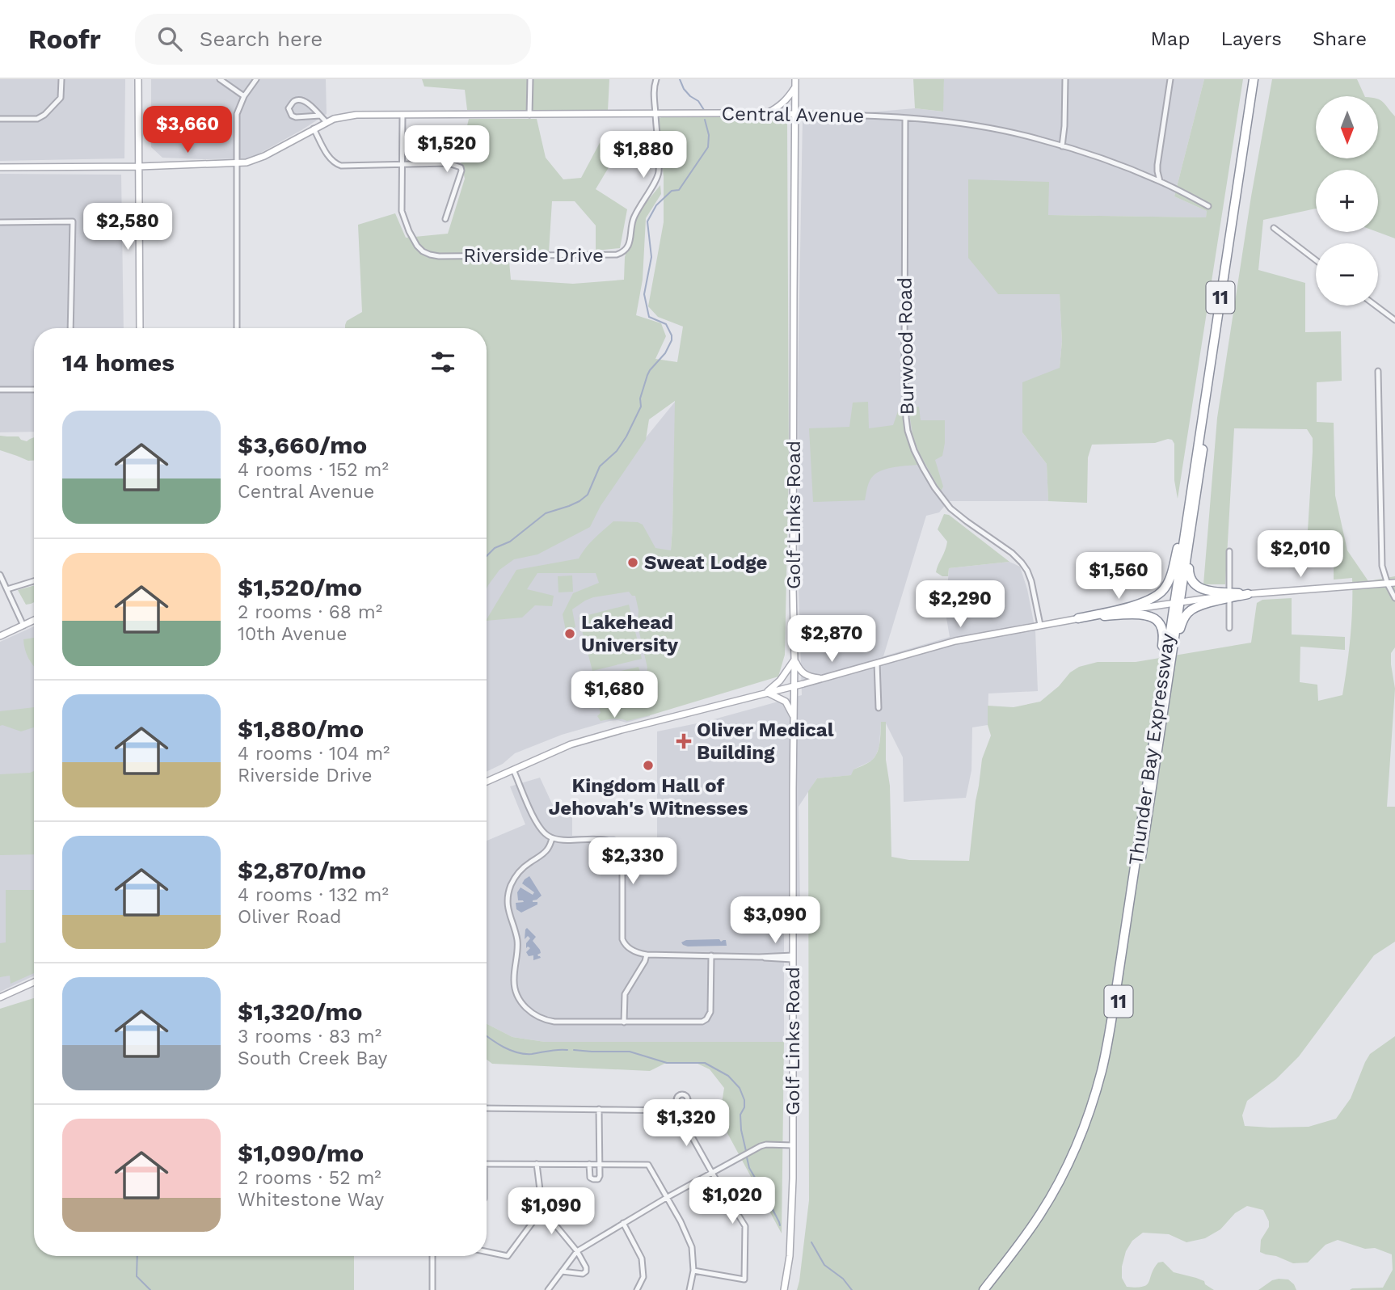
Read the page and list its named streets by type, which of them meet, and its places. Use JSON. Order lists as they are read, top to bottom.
{
  "streets": {
    "highway": ["11", "Thunder Bay Expressway"],
    "main road": ["Central Avenue", "Golf Links Road"],
    "street": ["Riverside Drive", "Burwood Road"]
  },
  "crossings": [
    ["Central Avenue", "Riverside Drive"],
    ["Central Avenue", "Burwood Road"],
    ["Central Avenue", "Golf Links Road"]
  ],
  "places": {
    "other": ["Sweat Lodge", "Lakehead University", "Kingdom Hall of Jehovah's Witnesses"],
    "health": ["Oliver Medical Building"]
  },
  "north": "bottom",
  "page": {
    "header": "Roofr",
    "search": "Search here",
    "nav": ["Map", "Layers", "Share"],
    "map_buttons": ["+", "−"],
    "price": [
      "$3,660",
      "$1,520",
      "$1,880",
      "$2,580",
      "$2,010",
      "$1,560",
      "$2,290",
      "$2,870",
      "$1,680",
      "$2,330",
      "$3,090",
      "$1,320",
      "$1,020",
      "$1,090"
    ],
    "heading": "14 homes",
    "list": [
      {
        "name": "$3,660/mo",
        "note": "4 rooms · 152 m² · Central Avenue"
      },
      {
        "name": "$1,520/mo",
        "note": "2 rooms · 68 m² · 10th Avenue"
      },
      {
        "name": "$1,880/mo",
        "note": "4 rooms · 104 m² · Riverside Drive"
      },
      {
        "name": "$2,870/mo",
        "note": "4 rooms · 132 m² · Oliver Road"
      },
      {
        "name": "$1,320/mo",
        "note": "3 rooms · 83 m² · South Creek Bay"
      },
      {
        "name": "$1,090/mo",
        "note": "2 rooms · 52 m² · Whitestone Way"
      }
    ]
  }
}
